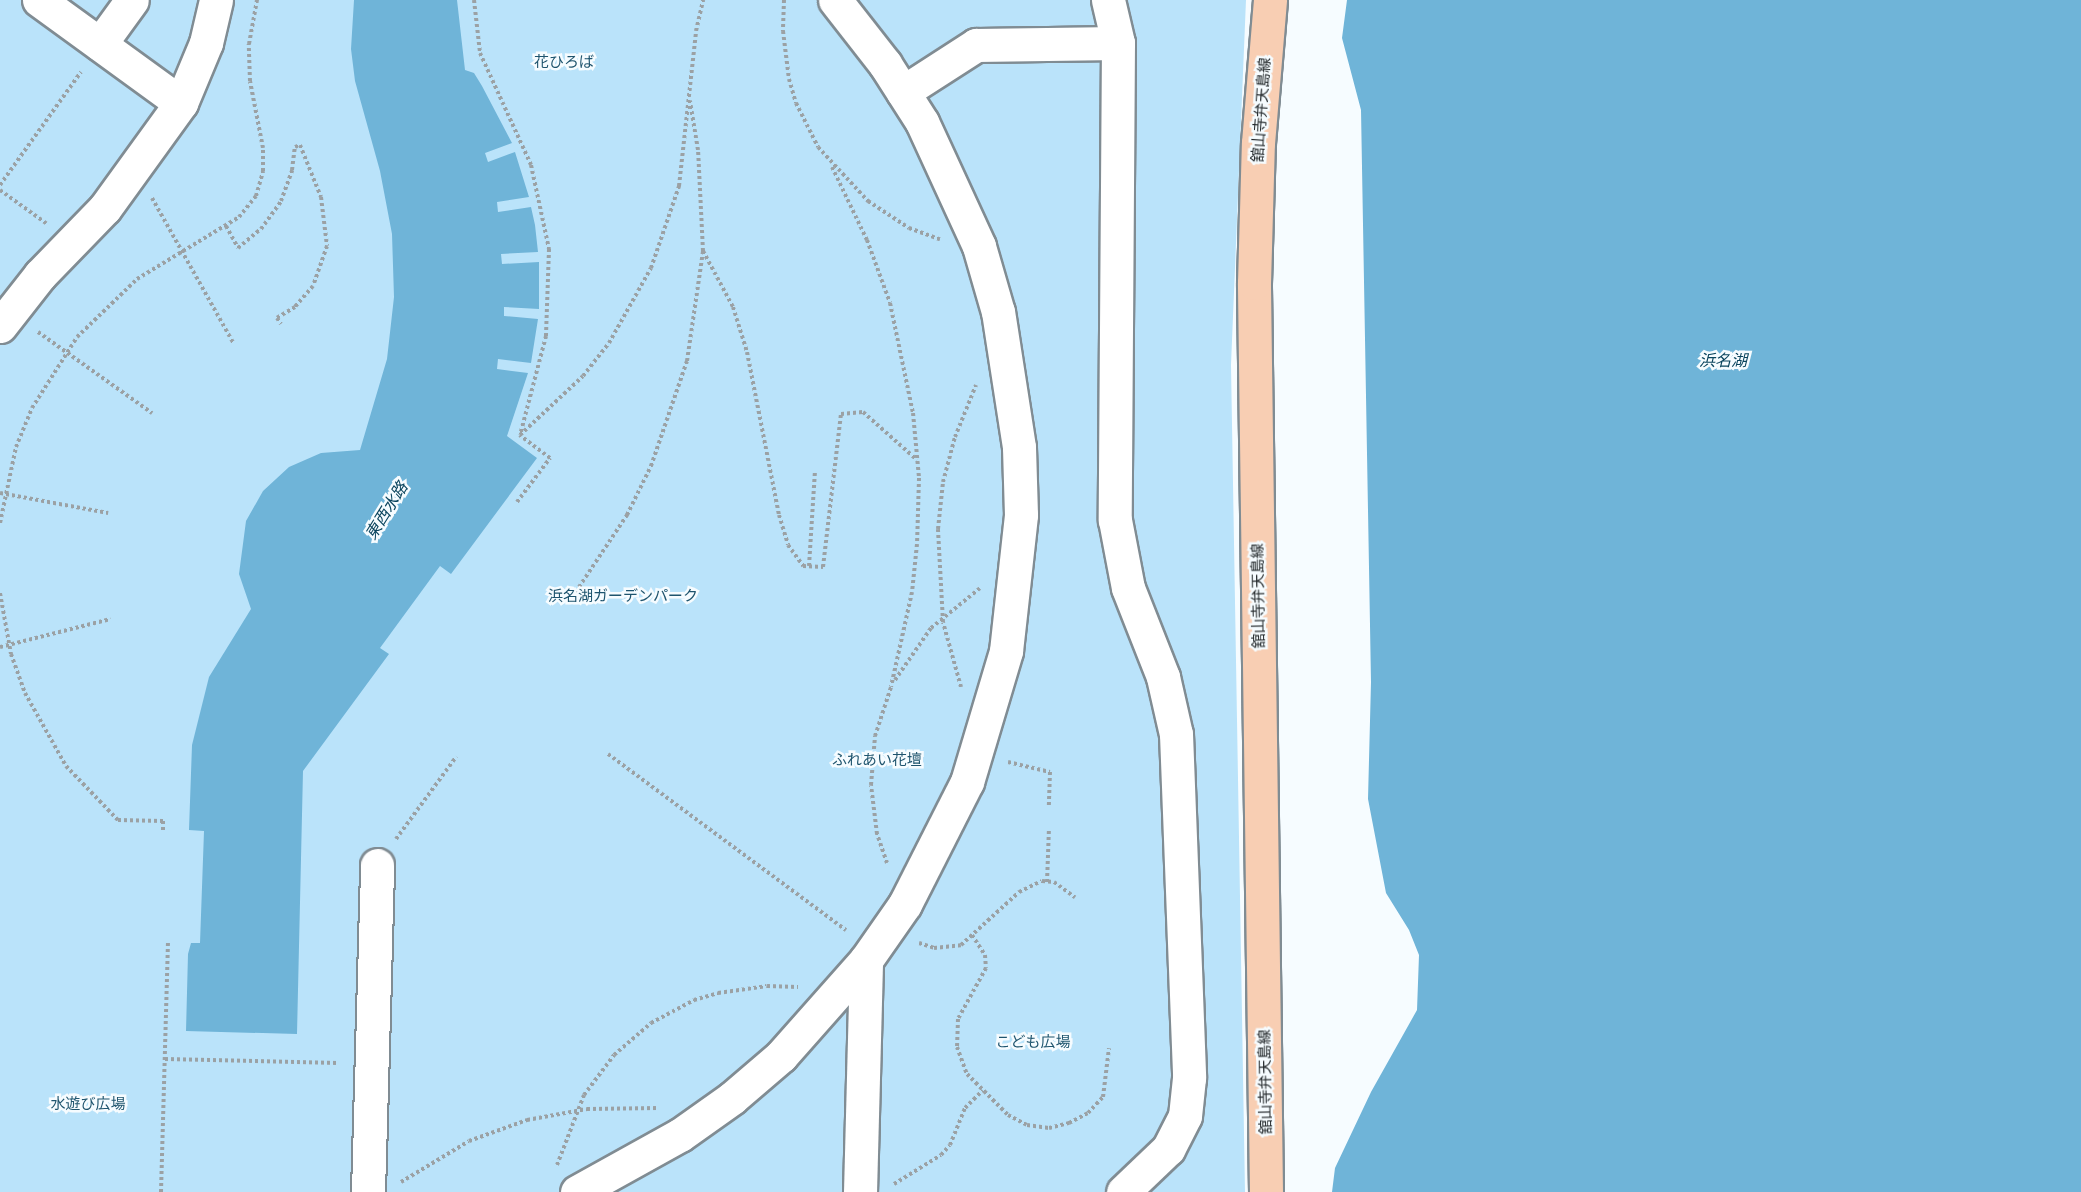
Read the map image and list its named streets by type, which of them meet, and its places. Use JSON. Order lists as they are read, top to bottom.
{
  "streets": {
    "main road": ["舘山寺弁天島線"]
  },
  "water": ["浜名湖", "東西水路"],
  "parks": [
    "花ひろば",
    "浜名湖ガーデンパーク",
    "ふれあい花壇",
    "こども広場",
    "水遊び広場"
  ]
}
